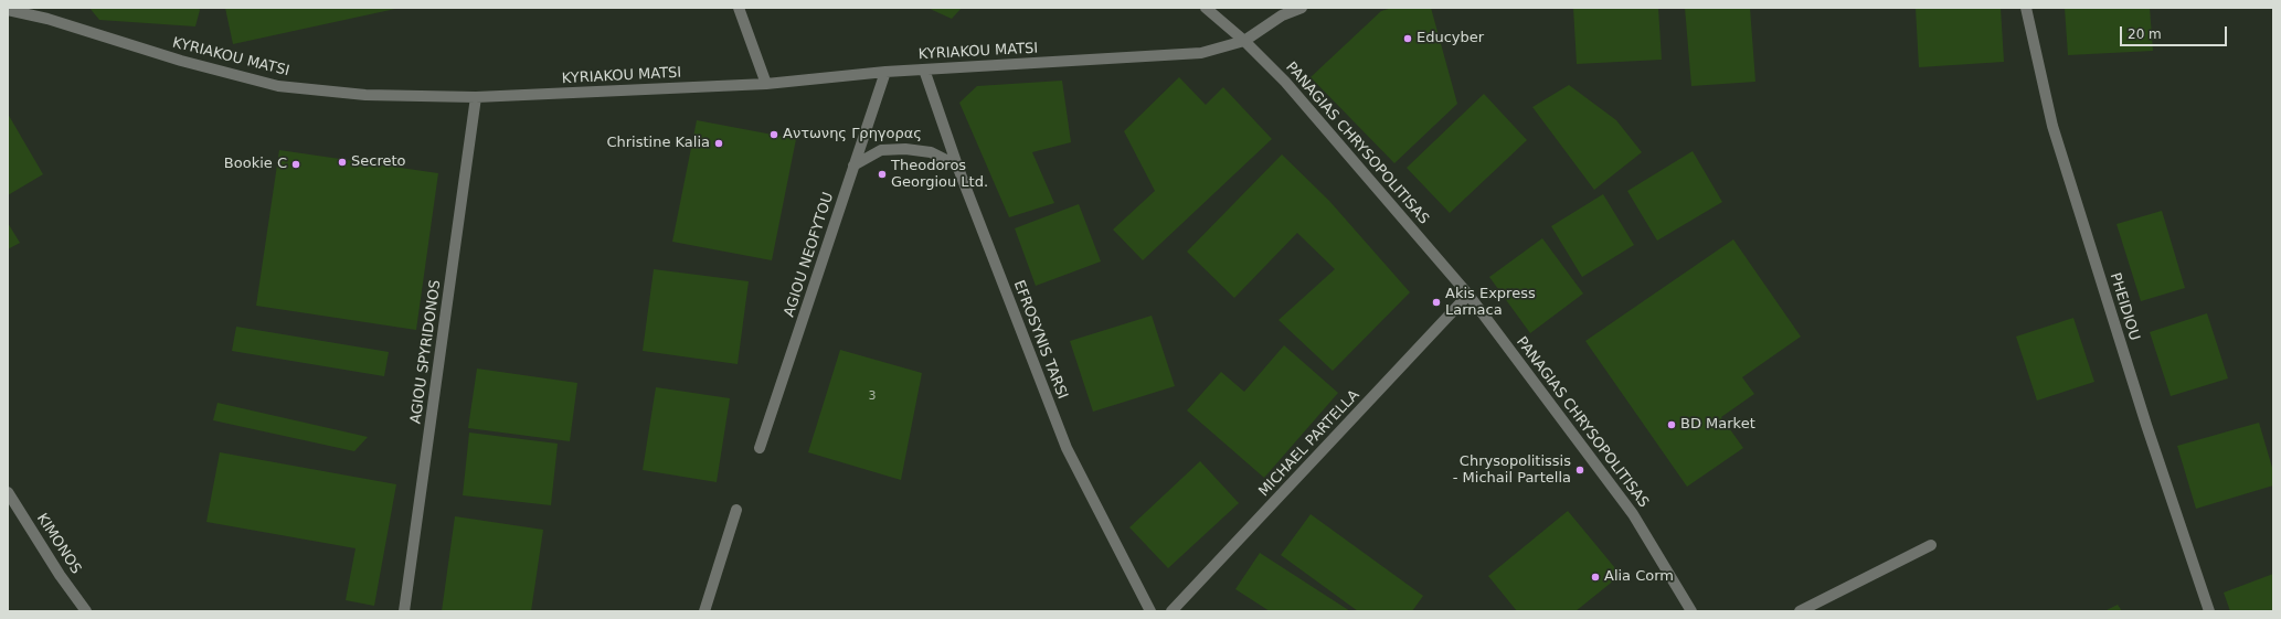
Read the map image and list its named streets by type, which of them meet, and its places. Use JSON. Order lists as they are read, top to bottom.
{
  "streets": {
    "street": [
      "KYRIAKOU MATSI",
      "PANAGIAS CHRYSOPOLITISAS",
      "AGIOU NEOFYTOU",
      "PHEIDIOU",
      "EFROSYNIS TARSI",
      "AGIOU SPYRIDONOS",
      "MICHAEL PARTELLA",
      "KIMONOS"
    ]
  },
  "crossings": [
    ["KYRIAKOU MATSI", "PANAGIAS CHRYSOPOLITISAS"],
    ["KYRIAKOU MATSI", "AGIOU NEOFYTOU"],
    ["KYRIAKOU MATSI", "EFROSYNIS TARSI"],
    ["KYRIAKOU MATSI", "AGIOU SPYRIDONOS"],
    ["PANAGIAS CHRYSOPOLITISAS", "MICHAEL PARTELLA"]
  ],
  "places": [
    "Educyber",
    "Αντωνης Γρηγορας",
    "Christine Kalia",
    "Secreto",
    "Bookie C",
    "Theodoros Georgiou Ltd.",
    "Akis Express Larnaca",
    "BD Market",
    "Chrysopolitissis - Michail Partella",
    "Alia Corm"
  ],
  "house_numbers": ["3"],
  "scale_bar": "20 m"
}
